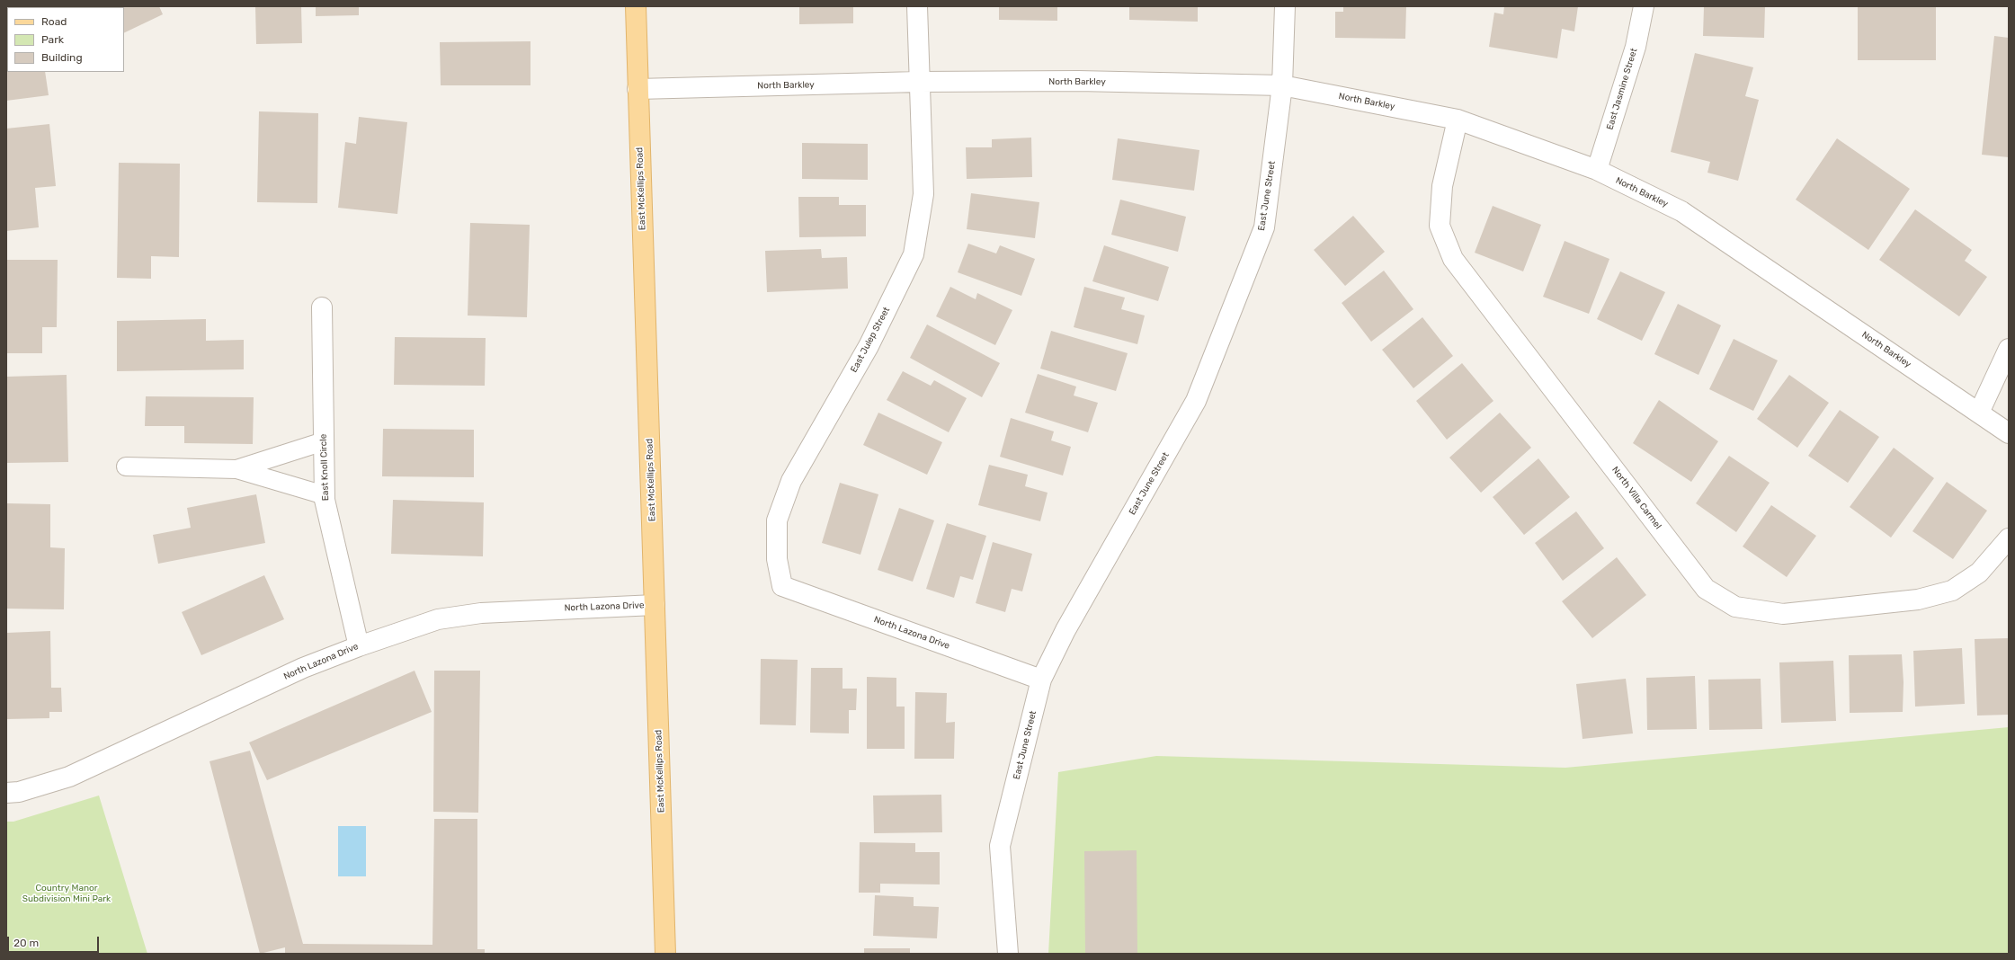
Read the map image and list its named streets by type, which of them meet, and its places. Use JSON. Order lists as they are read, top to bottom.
{
  "streets": {
    "main road": ["East McKellips Road"],
    "street": [
      "North Barkley",
      "East Jasmine Street",
      "East June Street",
      "East Julep Street",
      "East Knoll Circle",
      "North Villa Carmel",
      "North Lazona Drive"
    ]
  },
  "crossings": [
    ["North Barkley", "East Jasmine Street"],
    ["North Barkley", "East McKellips Road"],
    ["North Barkley", "East June Street"],
    ["North Barkley", "East Julep Street"],
    ["North Barkley", "North Villa Carmel"],
    ["East McKellips Road", "North Lazona Drive"],
    ["East June Street", "North Lazona Drive"],
    ["East Julep Street", "North Lazona Drive"],
    ["East Knoll Circle", "North Lazona Drive"]
  ],
  "parks": ["Country Manor Subdivision Mini Park"],
  "legend": ["Road", "Park", "Building"],
  "scale_bar": "20 m"
}
